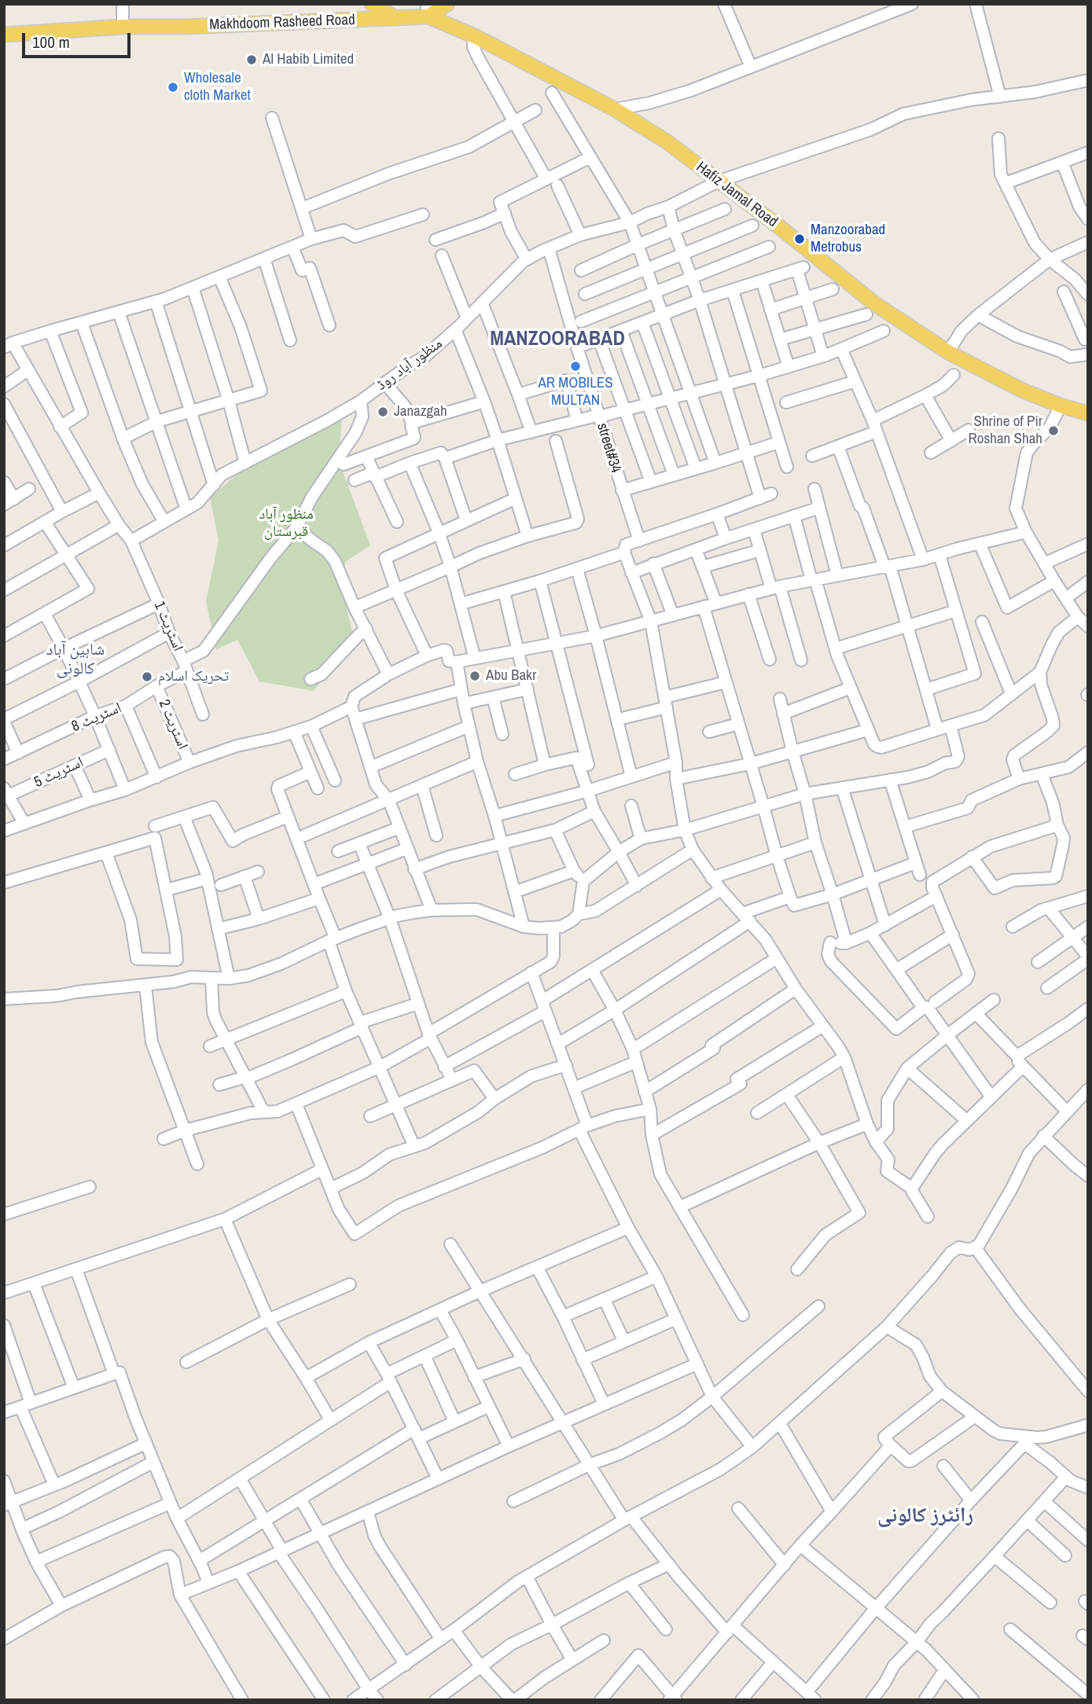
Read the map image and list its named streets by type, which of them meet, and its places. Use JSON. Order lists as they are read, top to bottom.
{
  "streets": {
    "main road": ["Makhdoom Rasheed Road", "Hafiz Jamal Road"],
    "street": [
      "منظور آباد روڈ",
      "street#34",
      "اسٹریٹ 1",
      "اسٹریٹ 8",
      "اسٹریٹ 2",
      "اسٹریٹ 5"
    ]
  },
  "crossings": [
    ["Makhdoom Rasheed Road", "Hafiz Jamal Road"],
    ["Hafiz Jamal Road", "منظور آباد روڈ"],
    ["منظور آباد روڈ", "street#34"],
    ["منظور آباد روڈ", "اسٹریٹ 1"],
    ["منظور آباد روڈ", "اسٹریٹ 8"],
    ["اسٹریٹ 1", "اسٹریٹ 8"],
    ["اسٹریٹ 8", "اسٹریٹ 2"]
  ],
  "districts": ["MANZOORABAD", "شاہین آباد کالونی", "رائٹرز کالونی"],
  "parks": ["منظور آباد قبرستان"],
  "places": [
    "Al Habib Limited",
    "Wholesale cloth Market",
    "Manzoorabad Metrobus",
    "AR MOBILES MULTAN",
    "Janazgah",
    "Shrine of Pir Roshan Shah",
    "Abu Bakr",
    "تحریک اسلام"
  ],
  "scale_bar": "100 m"
}
